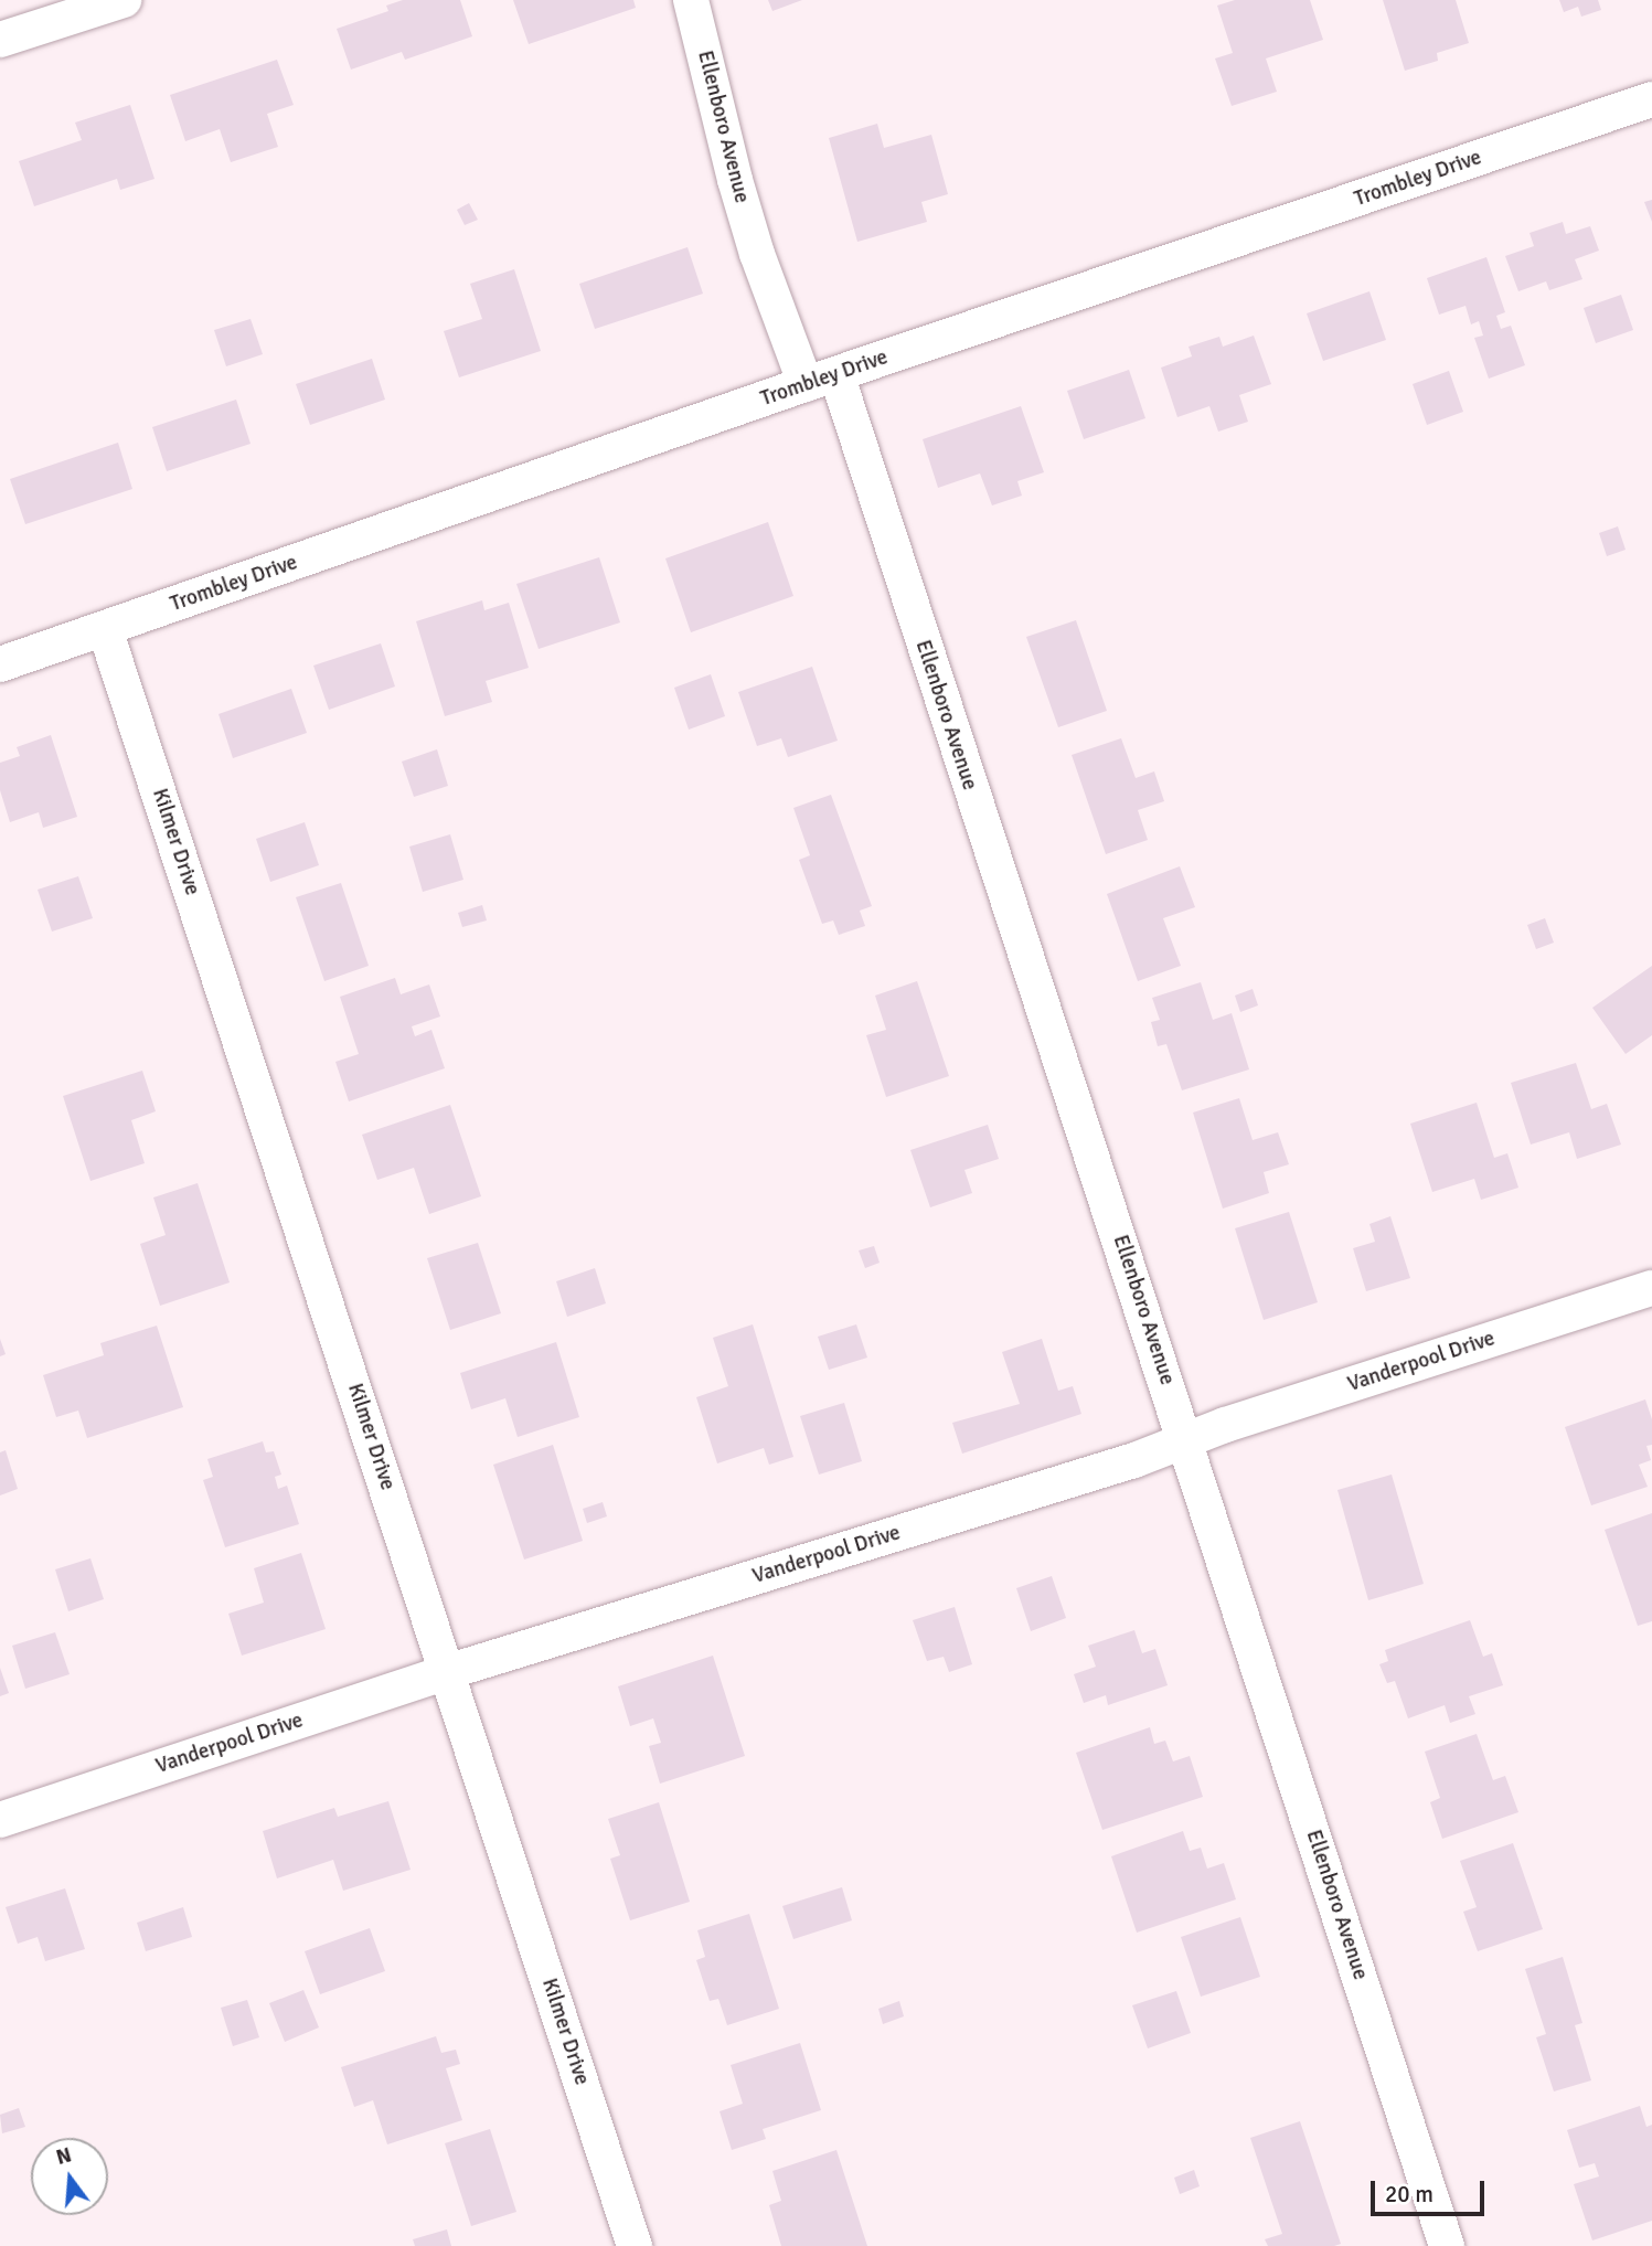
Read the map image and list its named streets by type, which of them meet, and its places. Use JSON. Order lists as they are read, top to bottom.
{
  "streets": {
    "street": [
      "Ellenboro Avenue",
      "Trombley Drive",
      "Kilmer Drive",
      "Vanderpool Drive"
    ]
  },
  "crossings": [
    ["Ellenboro Avenue", "Trombley Drive"],
    ["Ellenboro Avenue", "Vanderpool Drive"],
    ["Trombley Drive", "Kilmer Drive"],
    ["Kilmer Drive", "Vanderpool Drive"]
  ],
  "scale_bar": "20 m",
  "north": "top"
}
